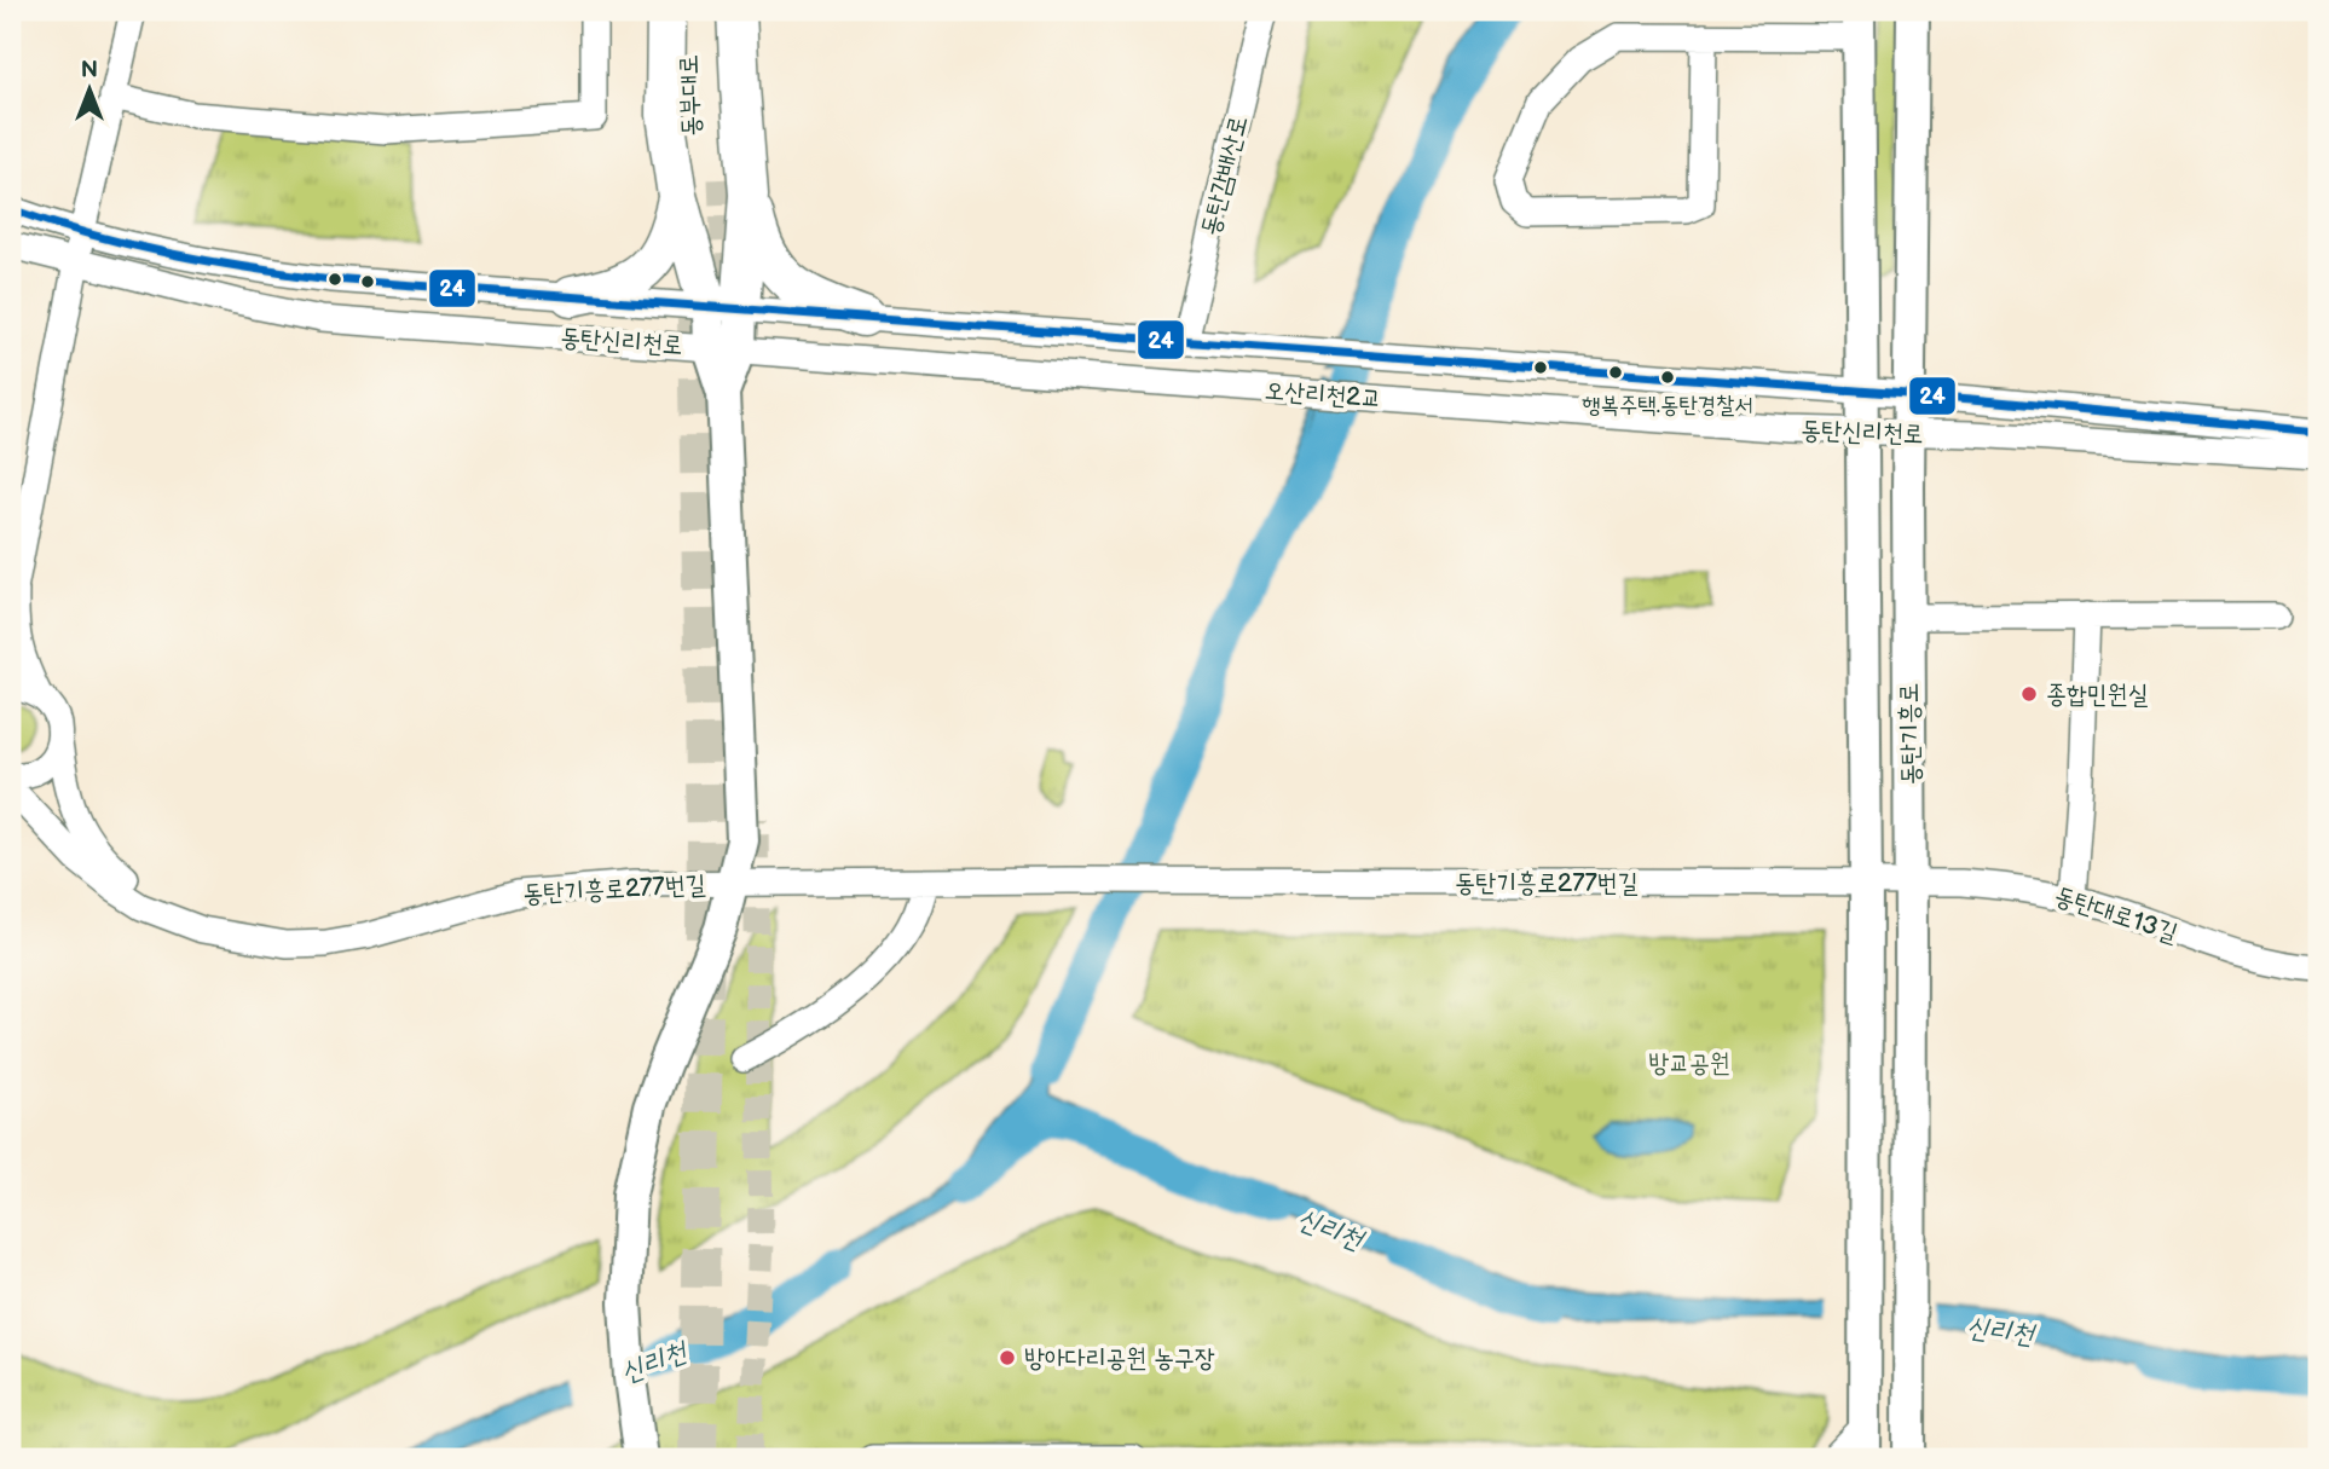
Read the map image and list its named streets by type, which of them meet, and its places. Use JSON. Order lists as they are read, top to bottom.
{
  "streets": {
    "highway": ["동부대로"],
    "main road": ["동탄기흥로"],
    "street": [
      "동탄감배산로",
      "동탄신리천로",
      "오산리천2교",
      "동탄기흥로277번길",
      "동탄대로13길"
    ]
  },
  "crossings": [
    ["동탄감배산로", "동탄신리천로"],
    ["동탄신리천로", "오산리천2교"],
    ["동탄신리천로", "동탄기흥로"],
    ["동탄신리천로", "동탄기흥로277번길"],
    ["동탄기흥로", "동탄기흥로277번길"],
    ["동탄기흥로", "동탄대로13길"],
    ["동탄기흥로277번길", "동탄대로13길"]
  ],
  "water": ["신리천"],
  "parks": ["방교공원"],
  "places": ["행복주택.동탄경찰서", "종합민원실", "방아다리공원 농구장"],
  "lines": ["transit line 24"],
  "north": "top"
}
